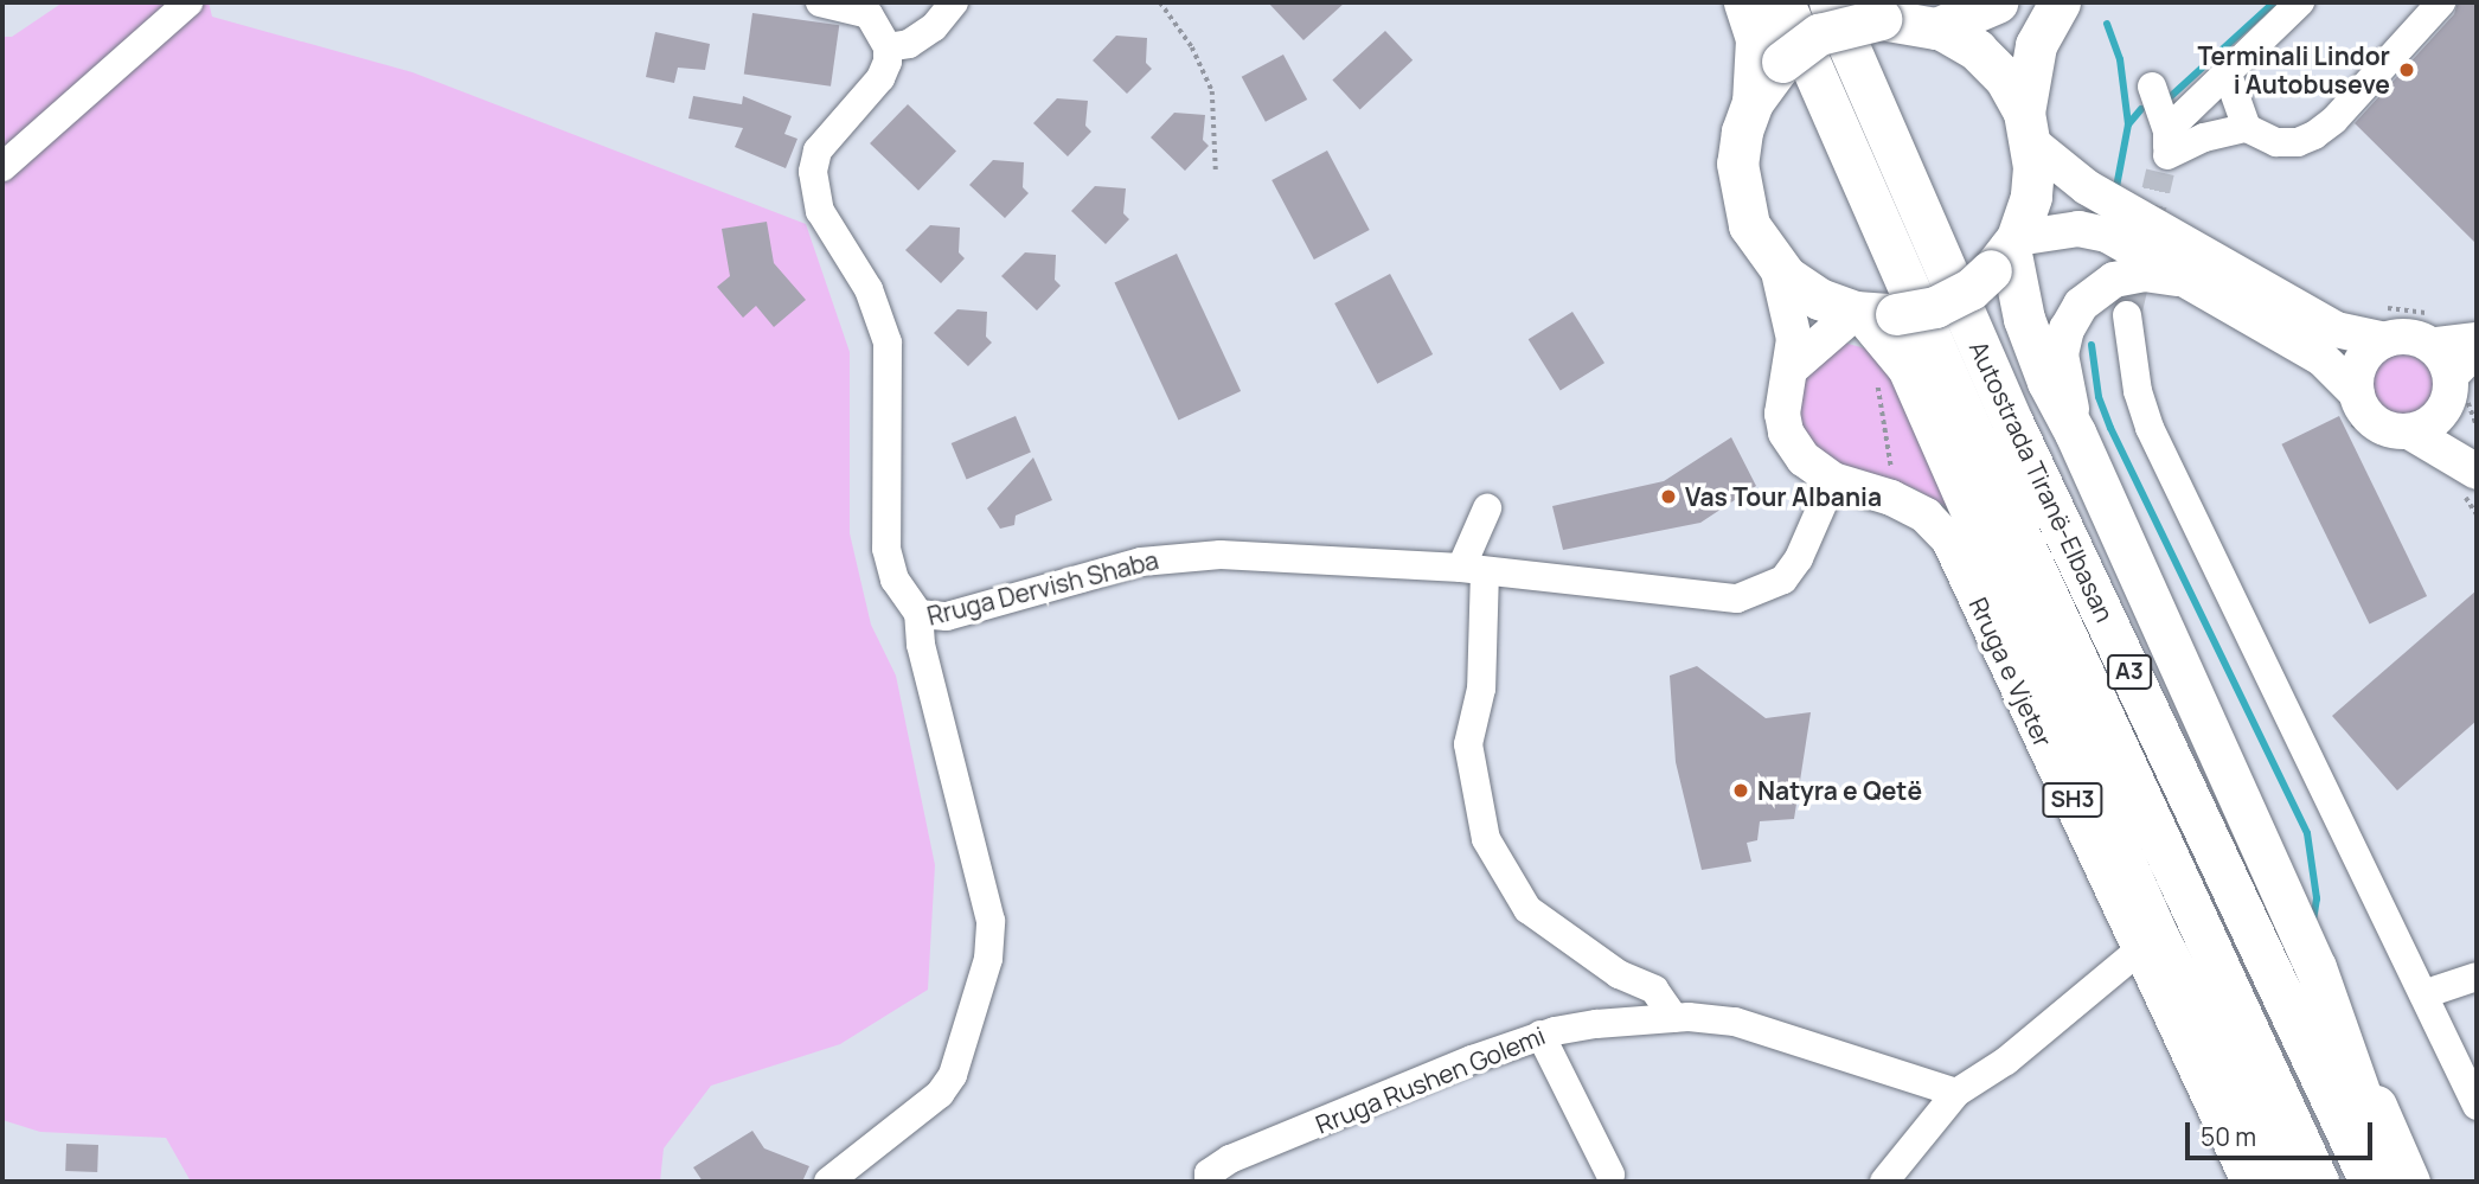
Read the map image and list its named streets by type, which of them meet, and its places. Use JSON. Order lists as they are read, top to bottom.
{
  "streets": {
    "highway": ["Autostrada Tiranë-Elbasan", "A3"],
    "main road": ["Rruga e Vjeter", "SH3"],
    "street": ["Rruga Dervish Shaba", "Rruga Rushen Golemi"]
  },
  "crossings": [
    ["Rruga Dervish Shaba", "Rruga e Vjeter"]
  ],
  "places": ["Terminali Lindor i Autobuseve", "Vas Tour Albania", "Natyra e Qetë"],
  "scale_bar": "50 m"
}
